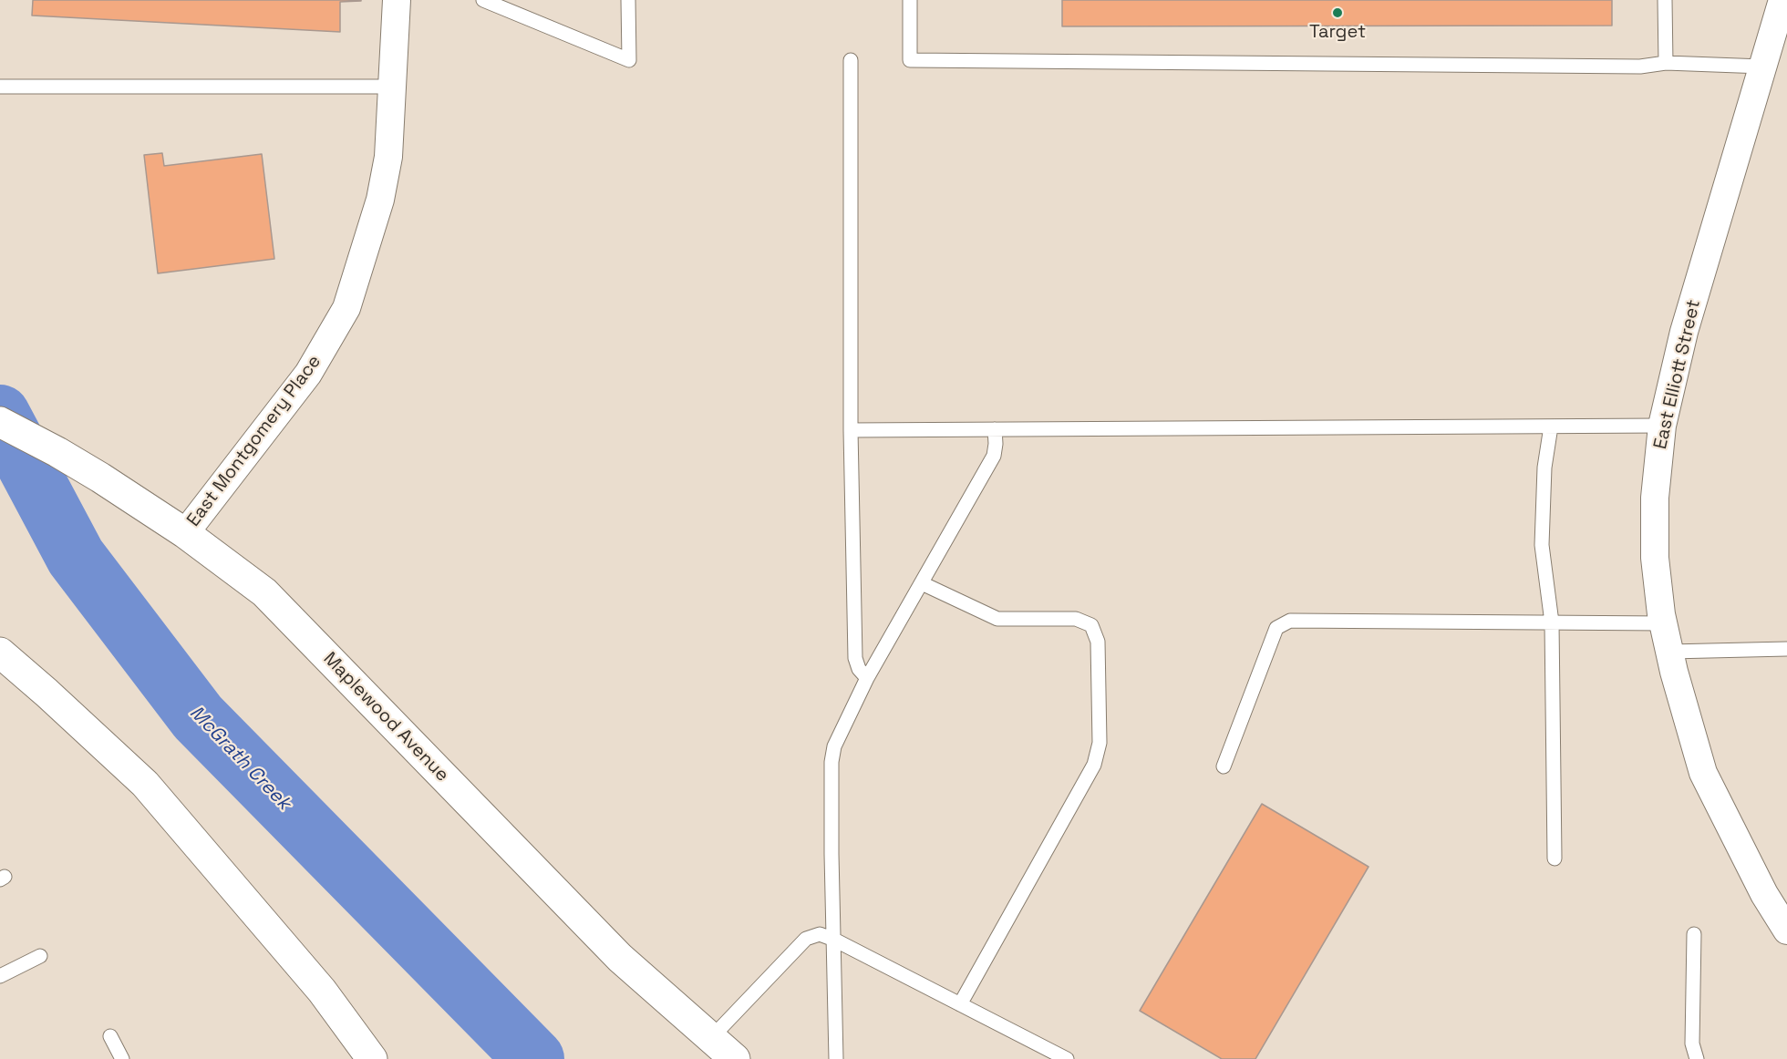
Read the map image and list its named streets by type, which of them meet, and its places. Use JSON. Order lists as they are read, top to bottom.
{
  "streets": {
    "street": ["East Elliott Street", "East Montgomery Place", "Maplewood Avenue"]
  },
  "crossings": [
    ["East Montgomery Place", "Maplewood Avenue"]
  ],
  "water": ["McGrath Creek"],
  "places": ["Target"]
}
